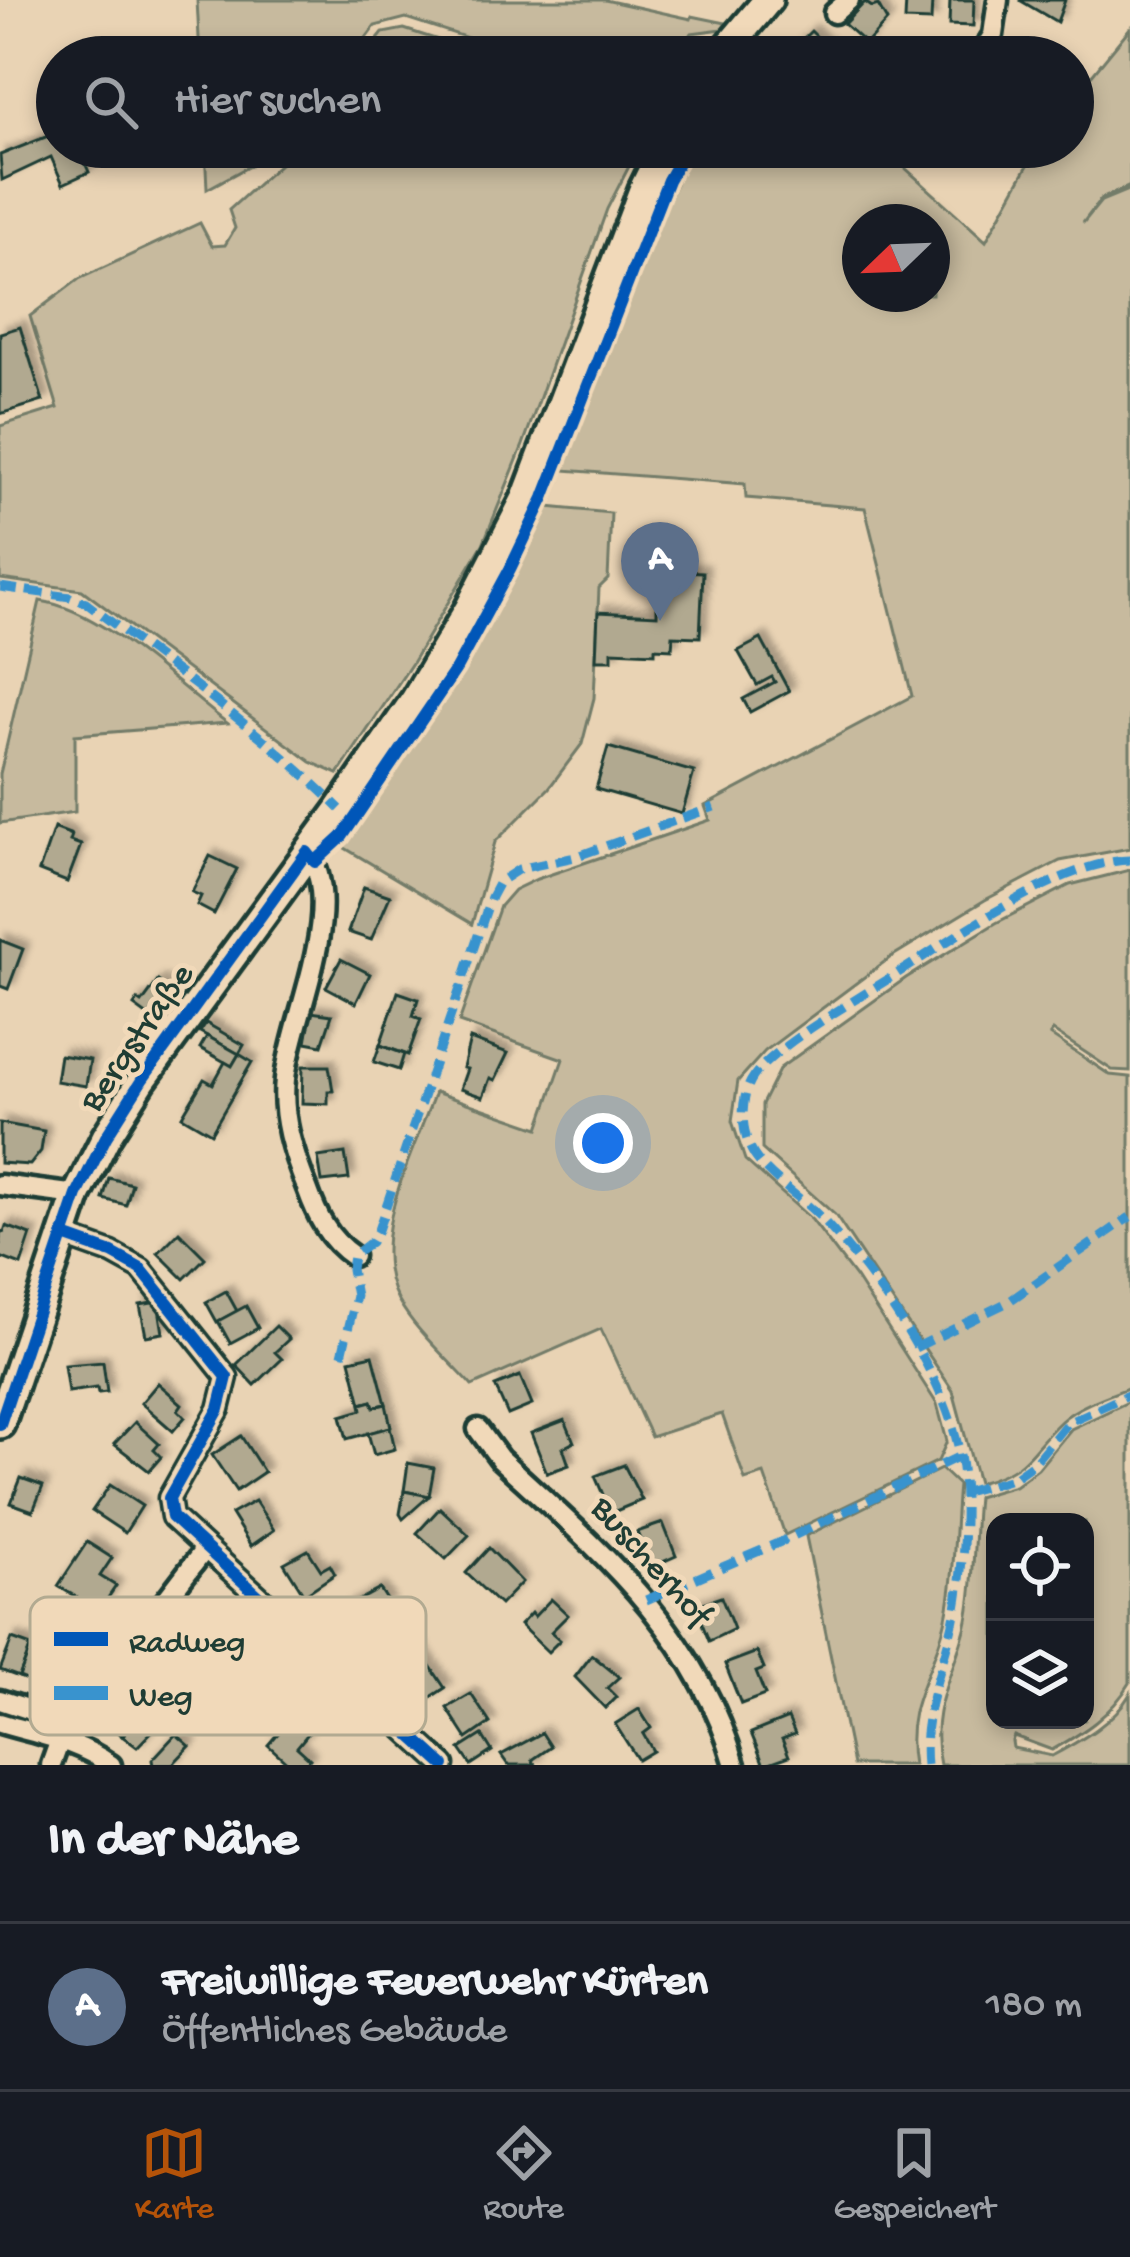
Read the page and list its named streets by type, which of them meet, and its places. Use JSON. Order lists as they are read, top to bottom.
{
  "streets": {
    "main road": ["Bergstraße"],
    "street": ["Buscherhof"]
  },
  "legend": ["Radweg", "Weg"],
  "north": "bottom left",
  "page": {
    "search": "Hier suchen",
    "pins": "A",
    "heading": "In der Nähe",
    "list": [
      {
        "mark": "A",
        "name": "Freiwillige Feuerwehr Kürten",
        "note": "Öffentliches Gebäude",
        "value": "180 m"
      }
    ],
    "nav": ["Karte", "Route", "Gespeichert"]
  }
}
